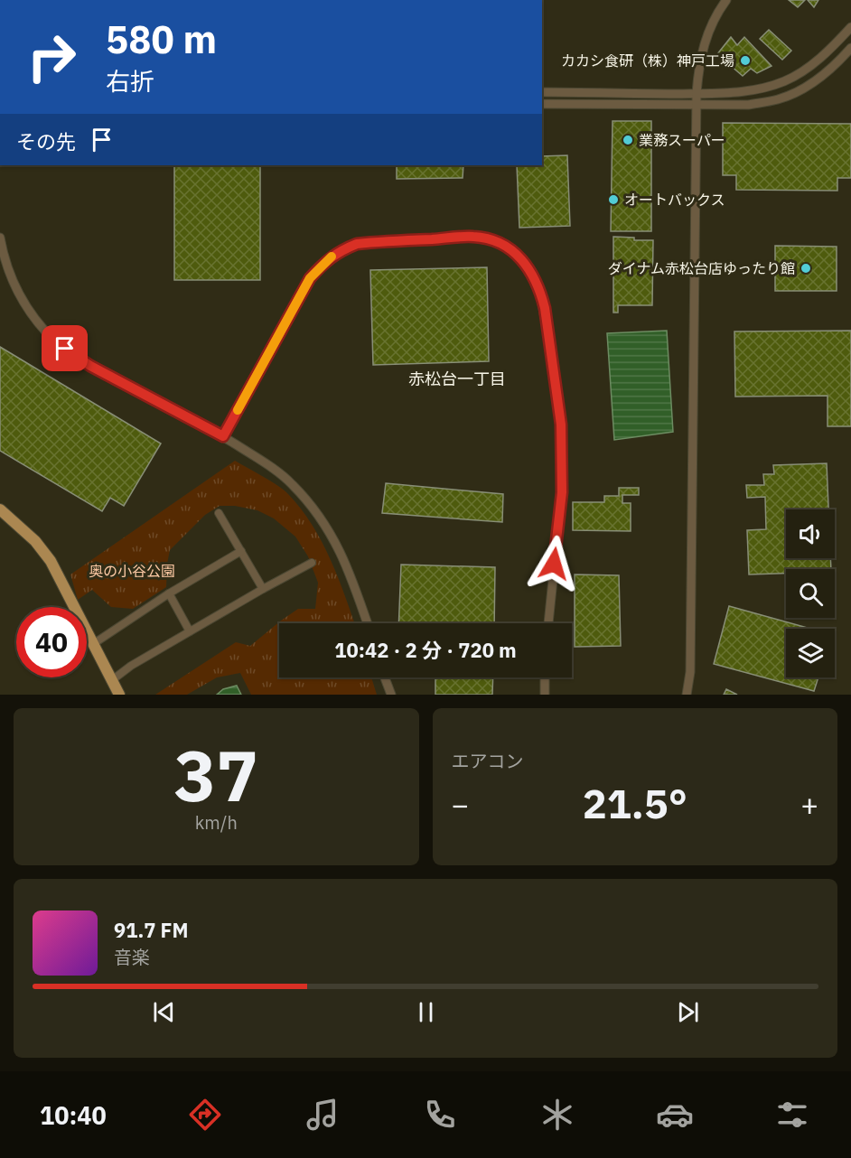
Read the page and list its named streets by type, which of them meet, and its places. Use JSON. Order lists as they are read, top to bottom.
{
  "districts": ["赤松台一丁目"],
  "parks": ["奥の小谷公園"],
  "places": [
    "カカシ食研（株）神戸工場",
    "業務スーパー",
    "オートバックス",
    "ダイナム赤松台店ゆったり館"
  ],
  "page": {
    "turn": ["580 m", "右折"],
    "then": "その先",
    "limit": "40",
    "trip": "10:42 · 2 分 · 720 m",
    "tile": [
      ["37", "km/h"],
      "エアコン"
    ],
    "heat": ["−", "21.5°", "+"],
    "song": ["91.7 FM", "音楽"],
    "tabs": "10:40"
  }
}
